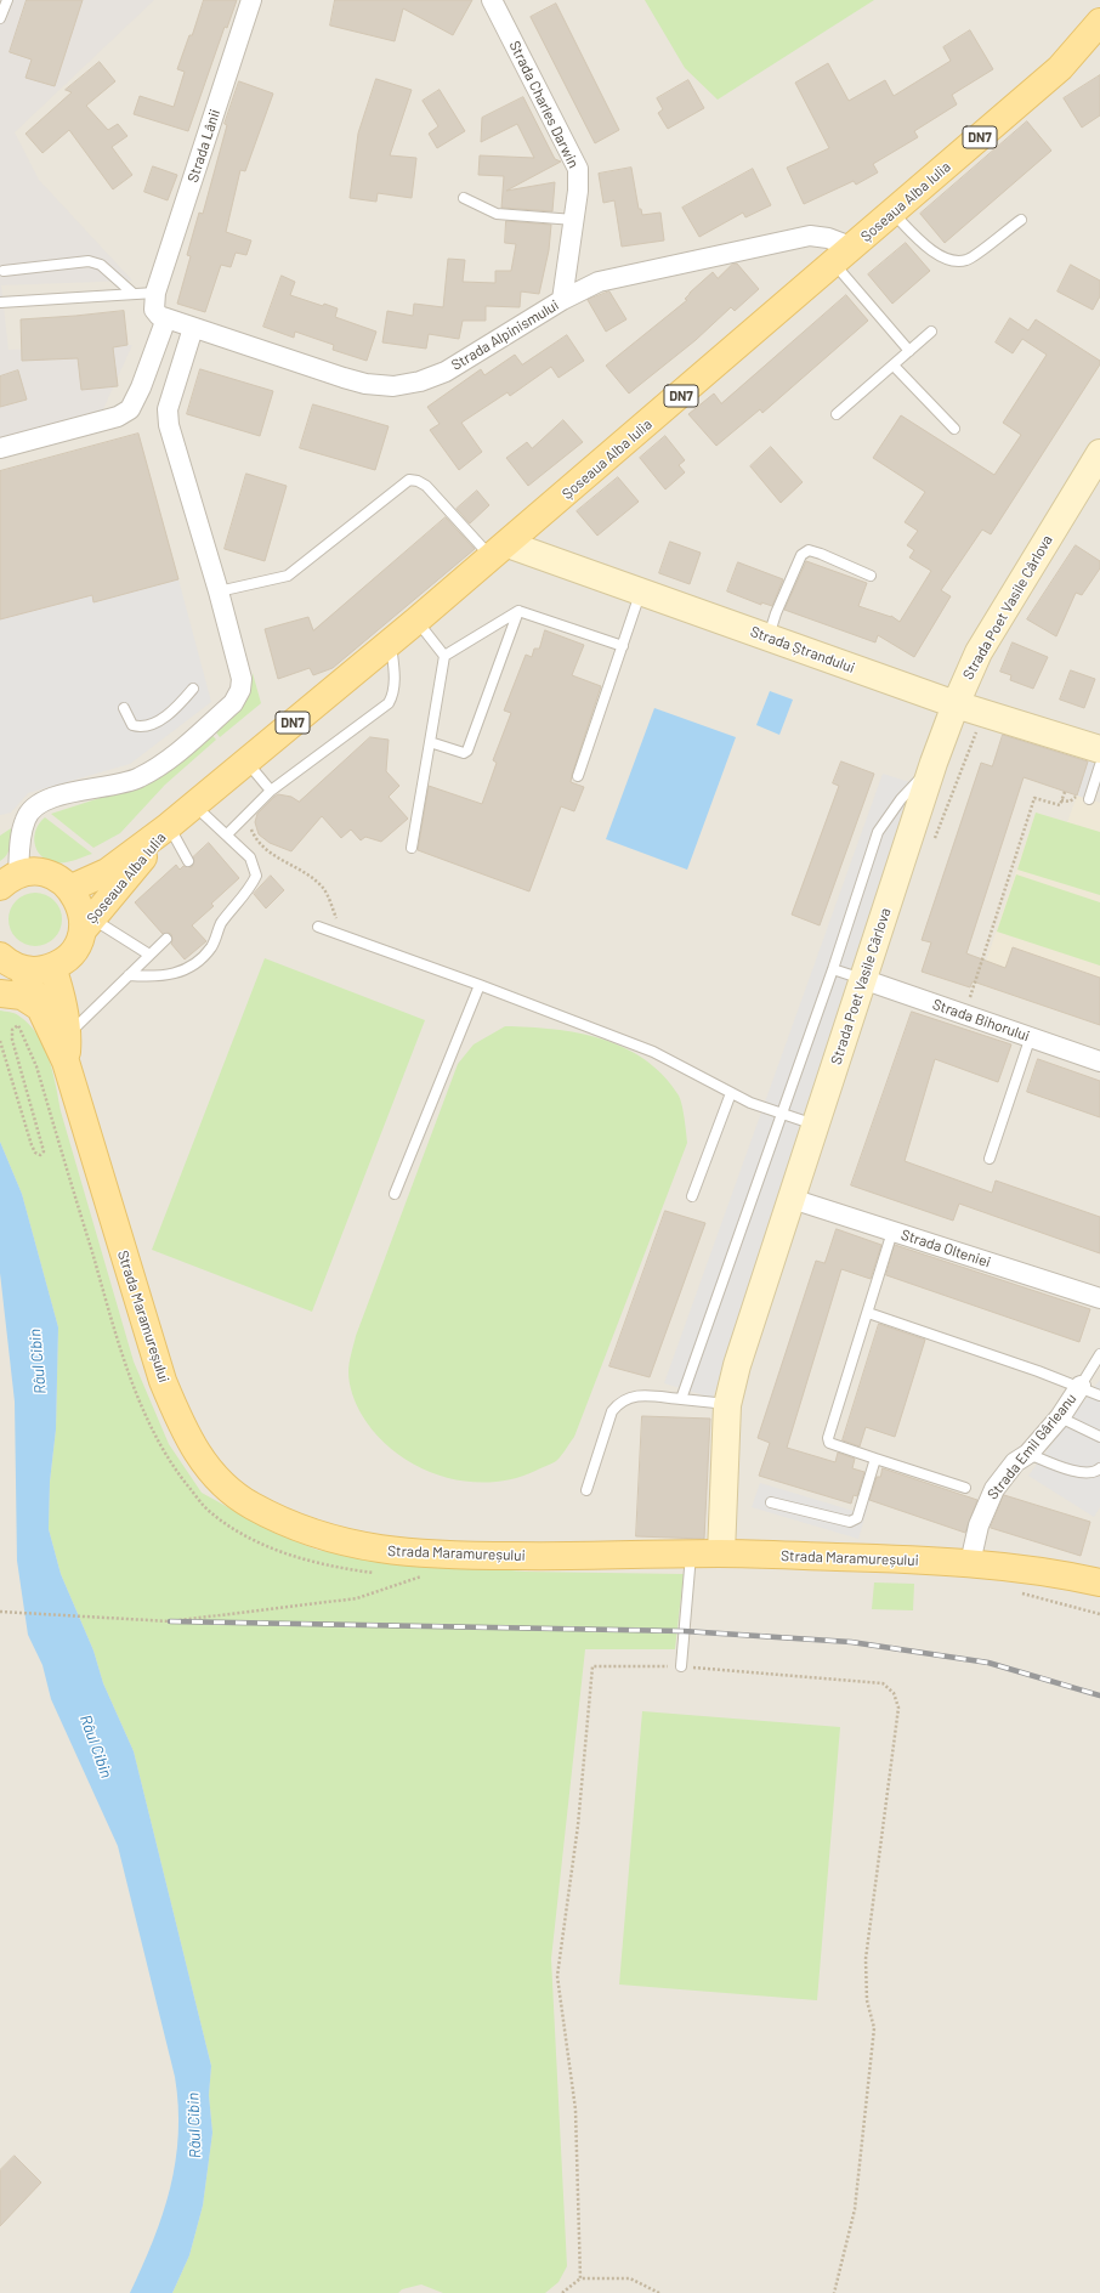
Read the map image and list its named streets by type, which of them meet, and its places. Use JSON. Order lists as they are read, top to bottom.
{
  "streets": {
    "main road": ["DN7", "Șoseaua Alba Iulia", "Strada Maramureșului"],
    "street": [
      "Strada Charles Darwin",
      "Strada Lânii",
      "Strada Alpinismului",
      "Strada Poet Vasile Cârlova",
      "Strada Ștrandului",
      "Strada Bihorului",
      "Strada Olteniei",
      "Strada Emil Gârleanu"
    ]
  },
  "crossings": [
    ["Strada Charles Darwin", "Strada Alpinismului"],
    ["DN7", "Șoseaua Alba Iulia"],
    ["DN7", "Strada Maramureșului"],
    ["Strada Lânii", "Strada Alpinismului"],
    ["Șoseaua Alba Iulia", "Strada Alpinismului"],
    ["Șoseaua Alba Iulia", "Strada Ștrandului"],
    ["Strada Poet Vasile Cârlova", "Strada Ștrandului"],
    ["Strada Poet Vasile Cârlova", "Strada Bihorului"],
    ["Strada Poet Vasile Cârlova", "Strada Olteniei"],
    ["Strada Poet Vasile Cârlova", "Strada Maramureșului"],
    ["Strada Maramureșului", "Strada Emil Gârleanu"]
  ],
  "water": ["Râul Cibin"]
}
